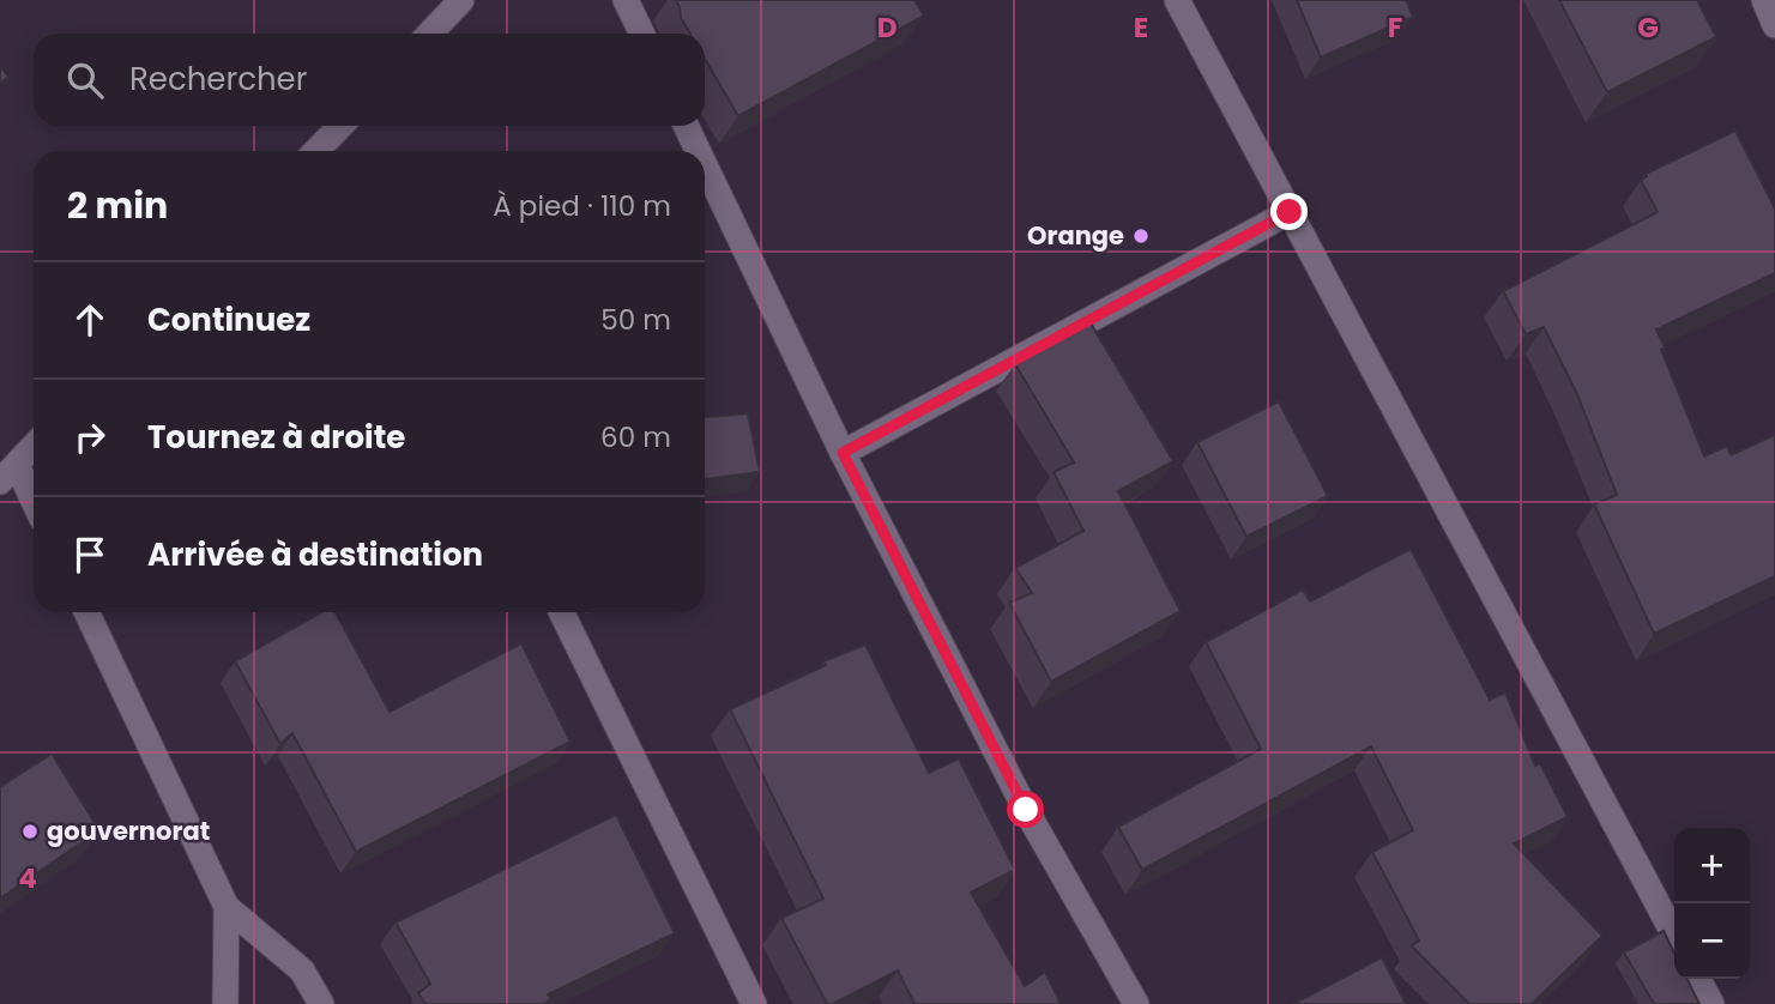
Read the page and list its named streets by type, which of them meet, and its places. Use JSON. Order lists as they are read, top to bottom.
{
  "places": ["Orange", "gouvernorat"],
  "page": {
    "search": "Rechercher",
    "heading": ["2 min", "À pied · 110 m"],
    "list": [
      ["Continuez", "50 m"],
      ["Tournez à droite", "60 m"],
      "Arrivée à destination"
    ],
    "map_buttons": ["+", "−"]
  },
  "grid": {
    "columns": [
      "D",
      "E",
      "F",
      "G"
    ],
    "rows": ["4"]
  }
}
